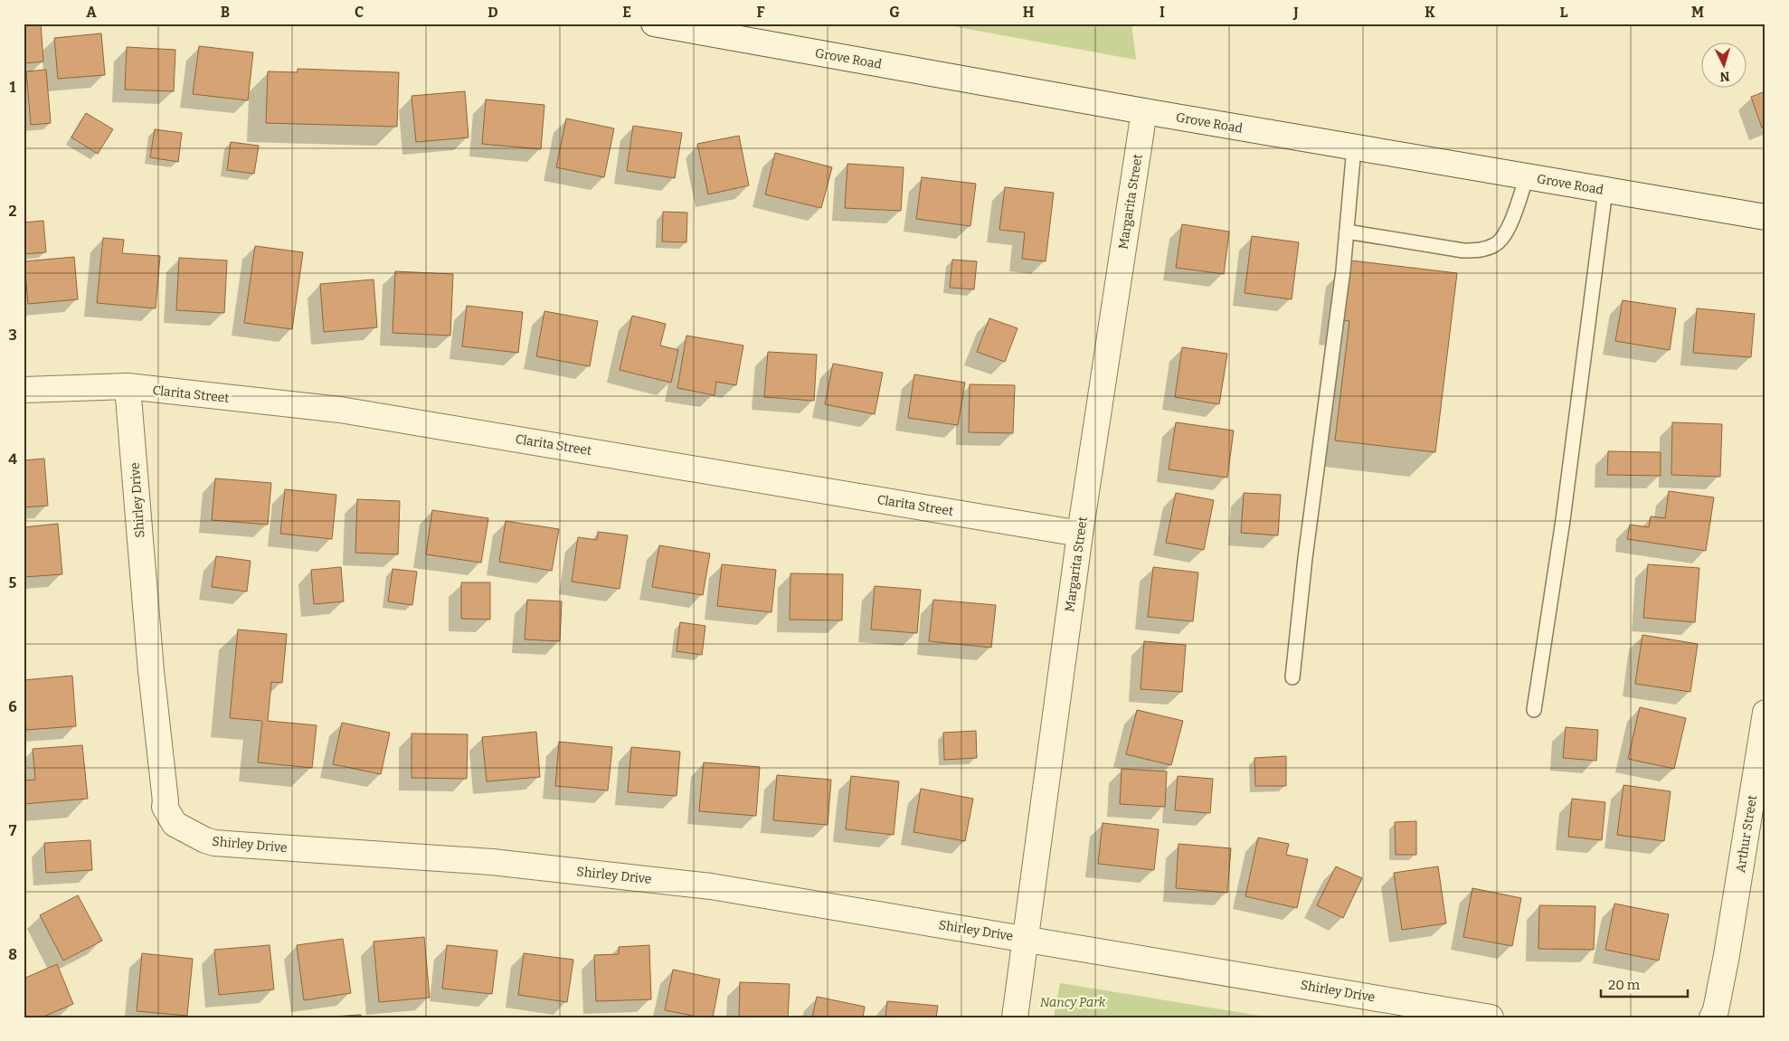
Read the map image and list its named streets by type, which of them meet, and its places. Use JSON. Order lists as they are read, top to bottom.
{
  "streets": {
    "street": [
      "Grove Road",
      "Margarita Street",
      "Clarita Street",
      "Shirley Drive",
      "Arthur Street"
    ]
  },
  "crossings": [
    ["Grove Road", "Margarita Street"],
    ["Margarita Street", "Clarita Street"],
    ["Margarita Street", "Shirley Drive"],
    ["Clarita Street", "Shirley Drive"]
  ],
  "parks": ["Nancy Park"],
  "scale_bar": "20 m",
  "north": "bottom",
  "grid": {
    "columns": [
      "A",
      "B",
      "C",
      "D",
      "E",
      "F",
      "G",
      "H",
      "I",
      "J",
      "K",
      "L",
      "M"
    ],
    "rows": [
      "1",
      "2",
      "3",
      "4",
      "5",
      "6",
      "7",
      "8"
    ]
  }
}
